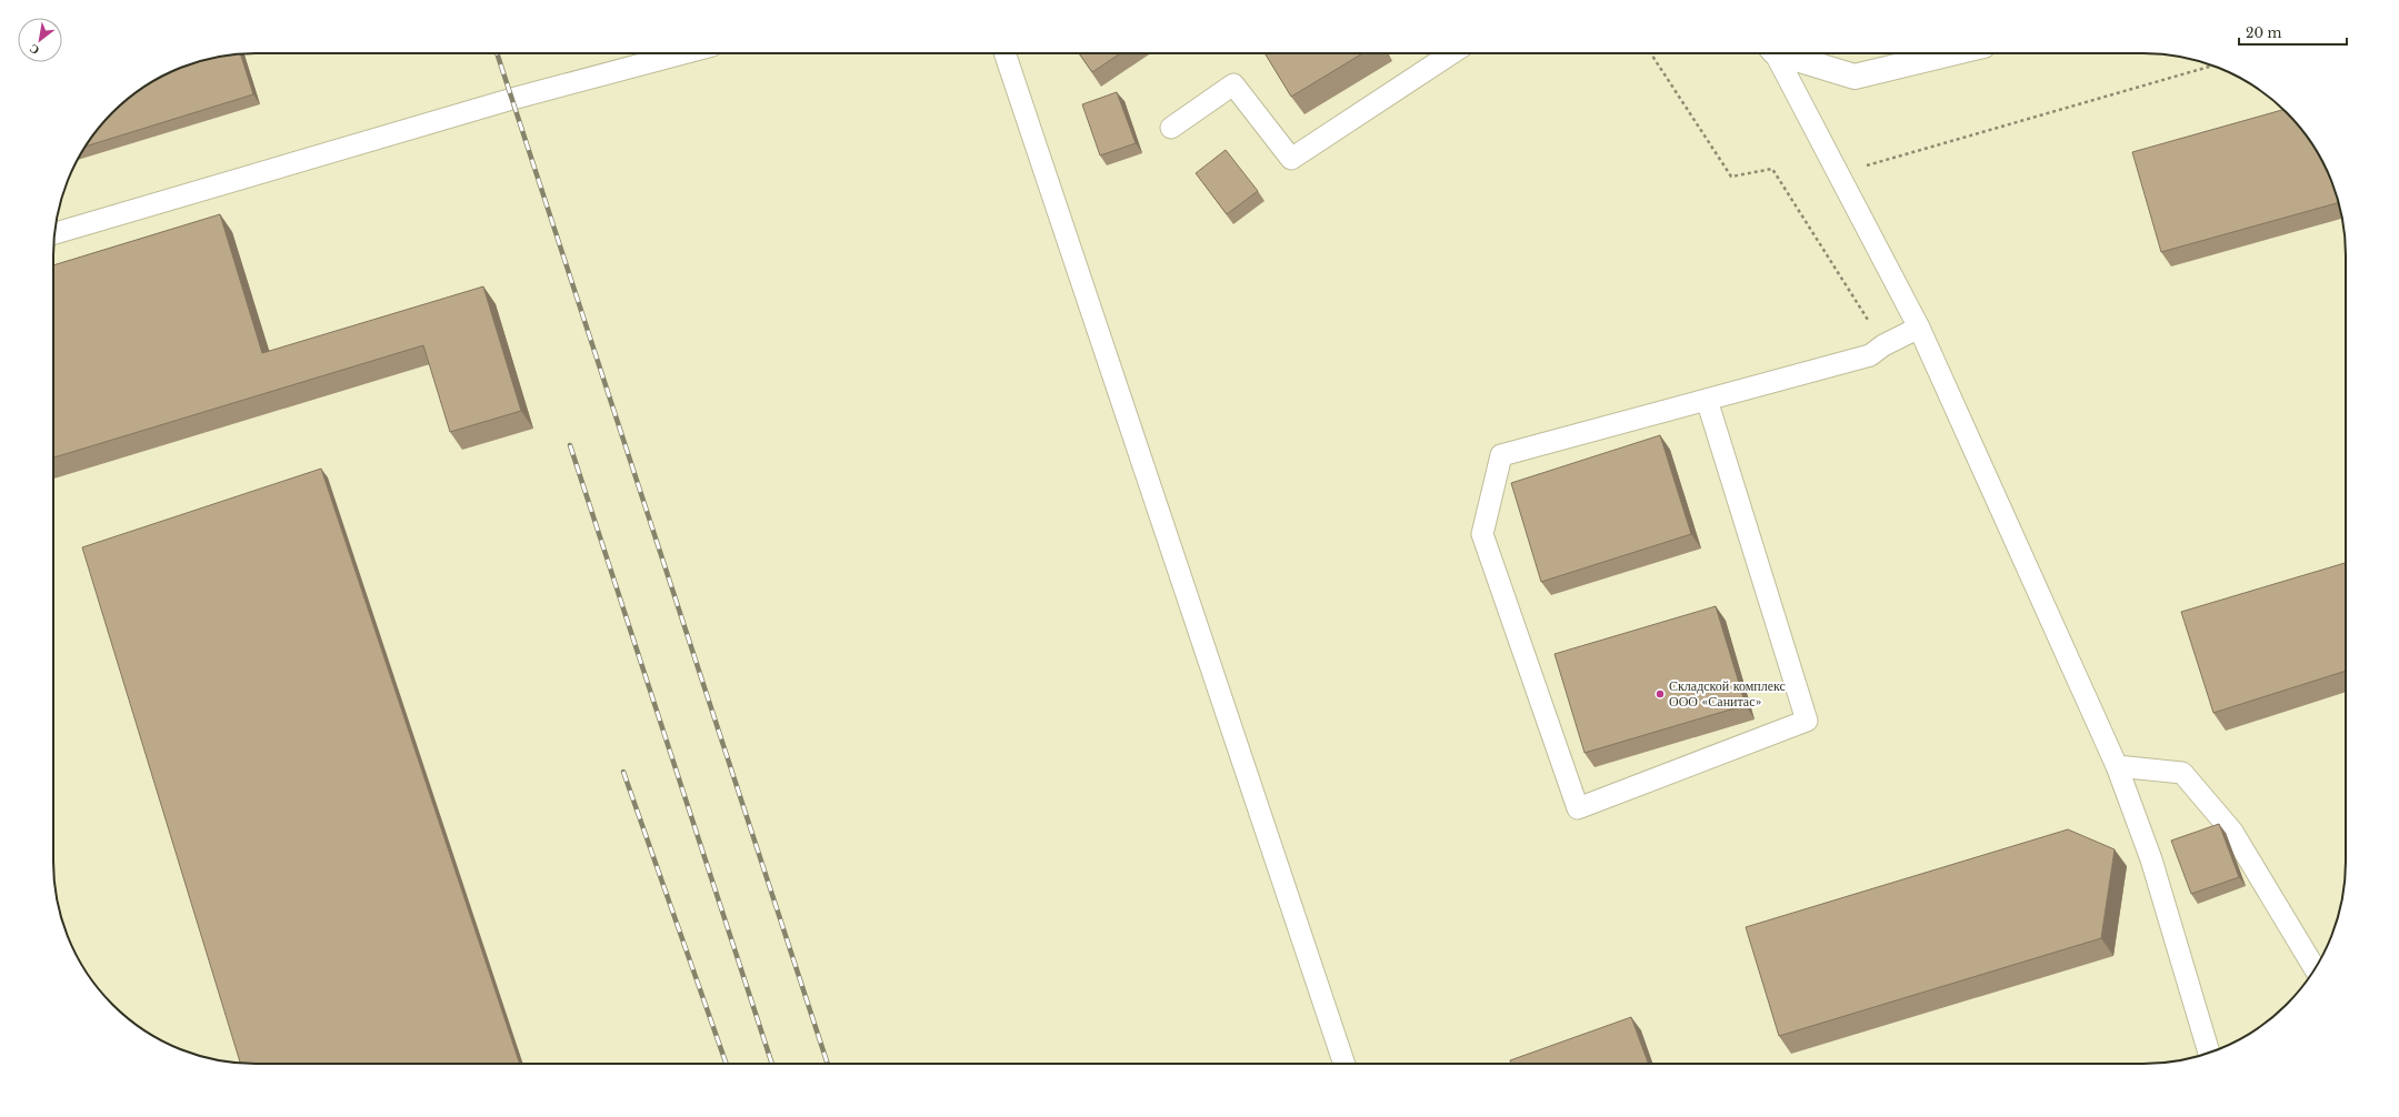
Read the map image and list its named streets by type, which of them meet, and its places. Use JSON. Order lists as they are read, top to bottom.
{
  "places": ["Складской комплекс ООО «Санитас»"],
  "scale_bar": "20 m",
  "north": "bottom left"
}
